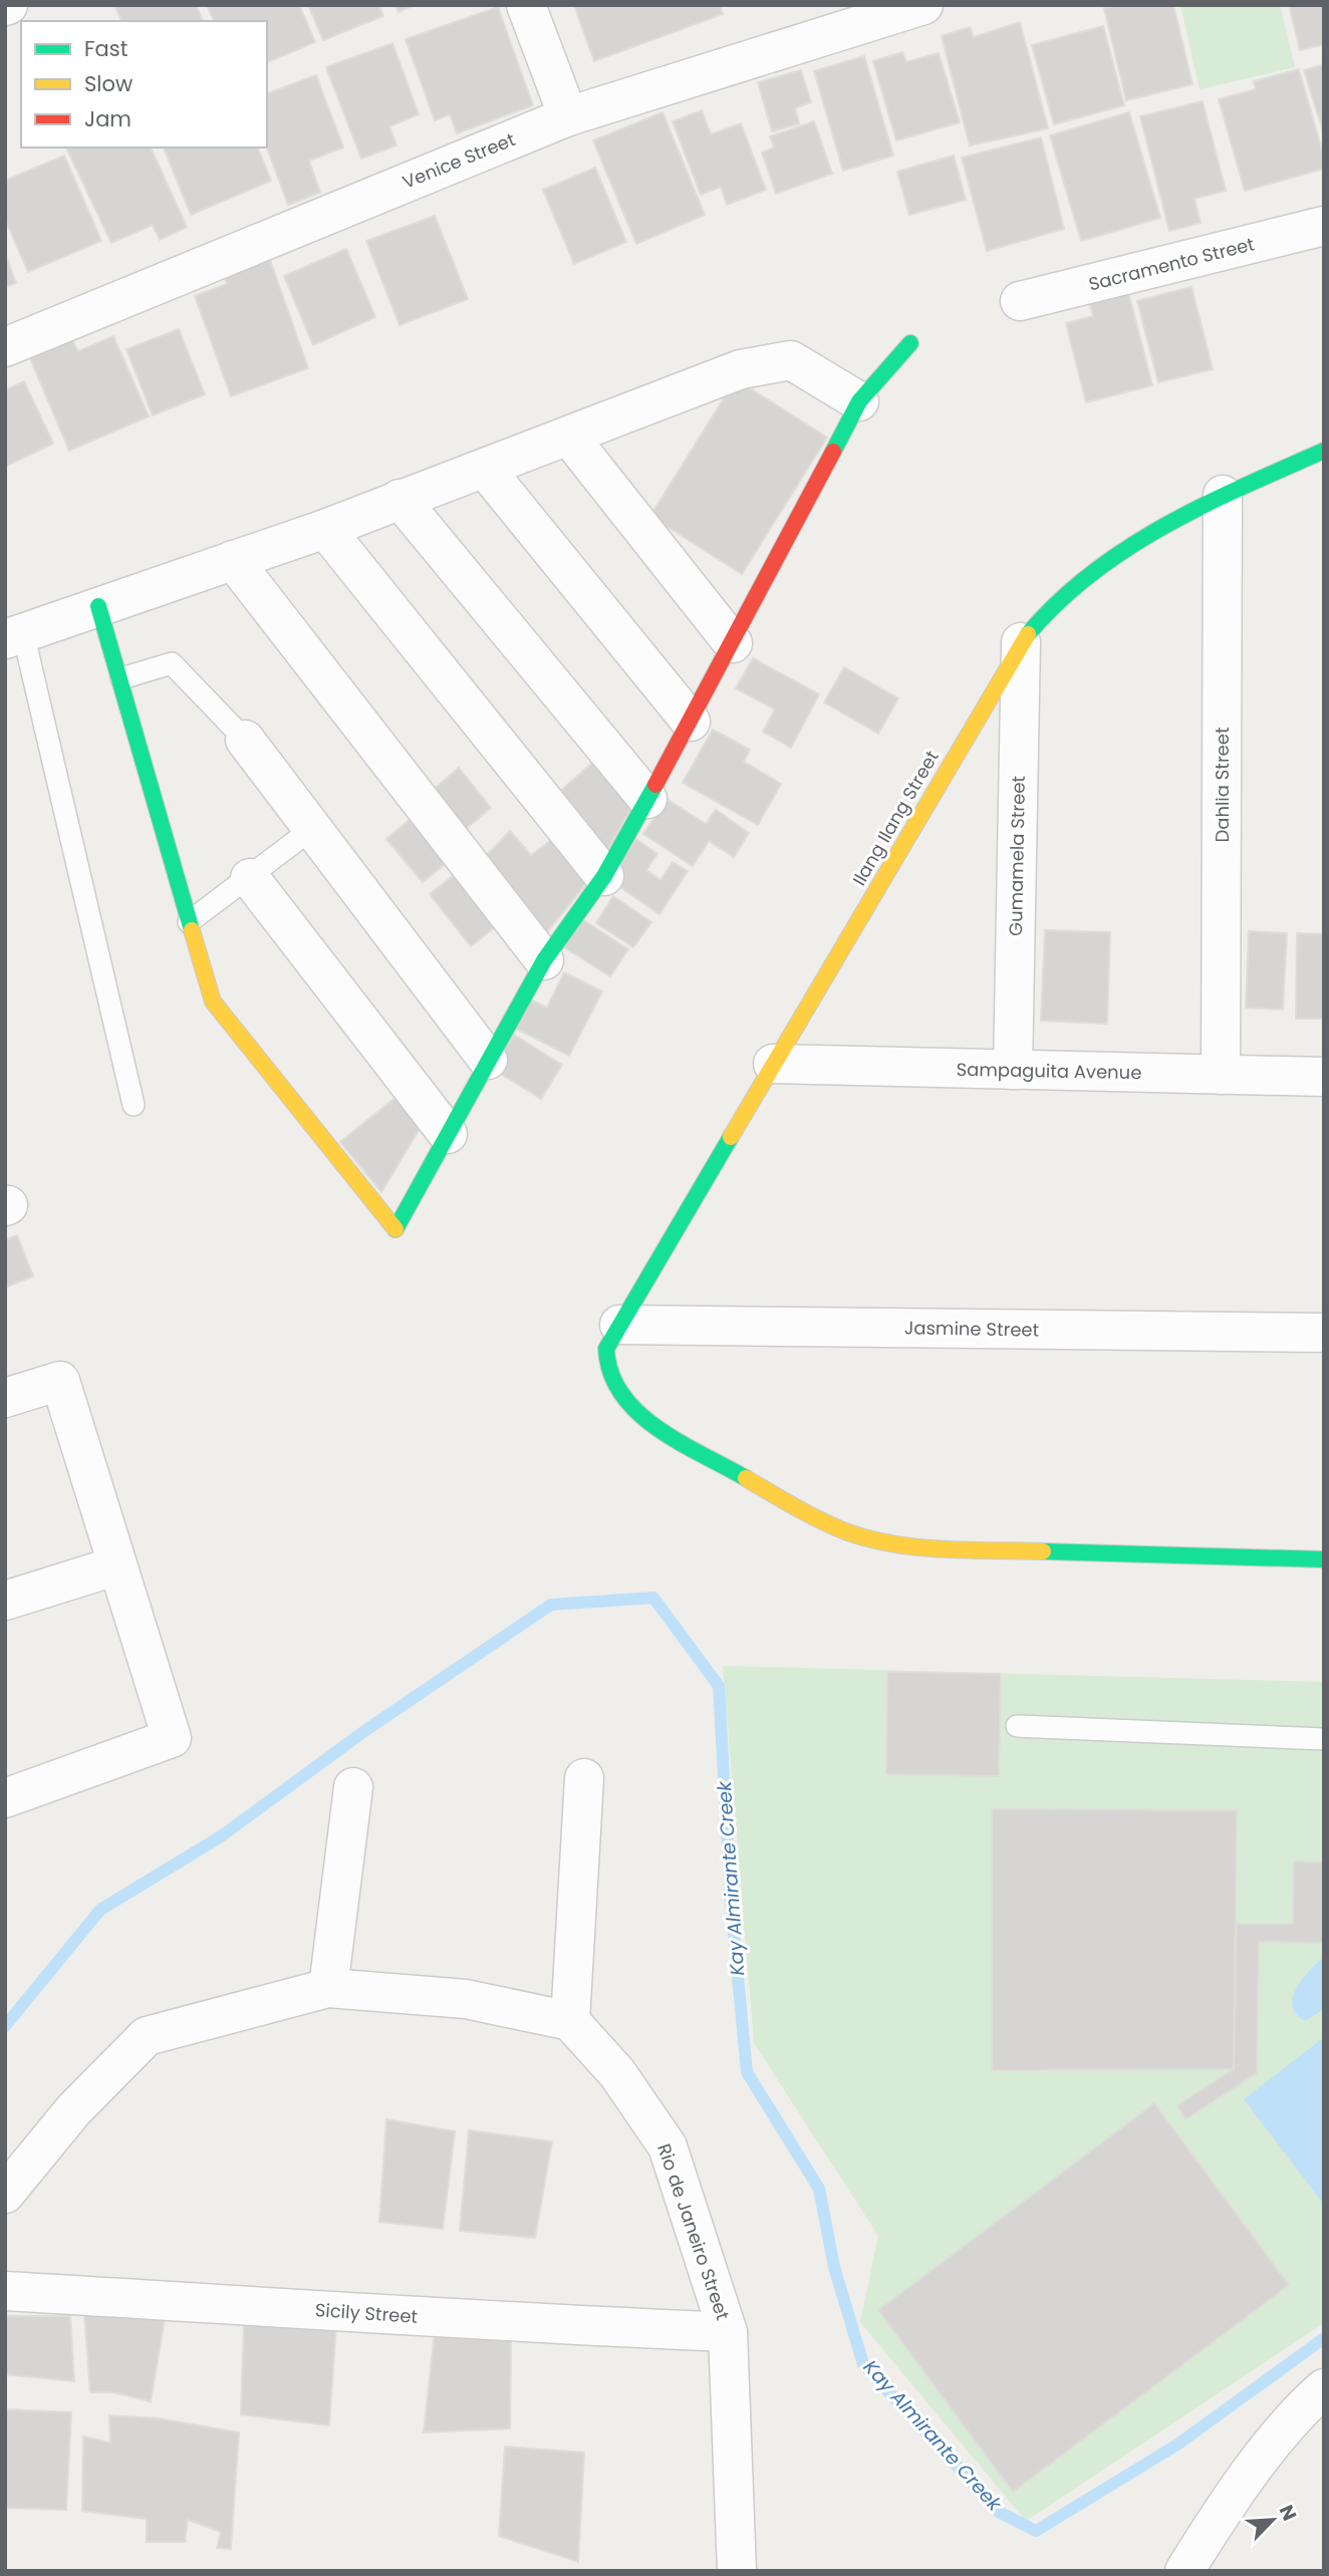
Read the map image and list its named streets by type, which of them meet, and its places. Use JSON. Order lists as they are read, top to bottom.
{
  "streets": {
    "street": [
      "Venice Street",
      "Sacramento Street",
      "Dahlia Street",
      "Ilang Ilang Street",
      "Gumamela Street",
      "Sampaguita Avenue",
      "Jasmine Street",
      "Rio de Janeiro Street",
      "Sicily Street"
    ]
  },
  "crossings": [
    ["Dahlia Street", "Ilang Ilang Street"],
    ["Dahlia Street", "Sampaguita Avenue"],
    ["Ilang Ilang Street", "Gumamela Street"],
    ["Ilang Ilang Street", "Sampaguita Avenue"],
    ["Ilang Ilang Street", "Jasmine Street"],
    ["Gumamela Street", "Sampaguita Avenue"],
    ["Rio de Janeiro Street", "Sicily Street"]
  ],
  "water": ["Kay Almirante Creek"],
  "legend": ["Fast", "Slow", "Jam"],
  "north": "top right"
}
